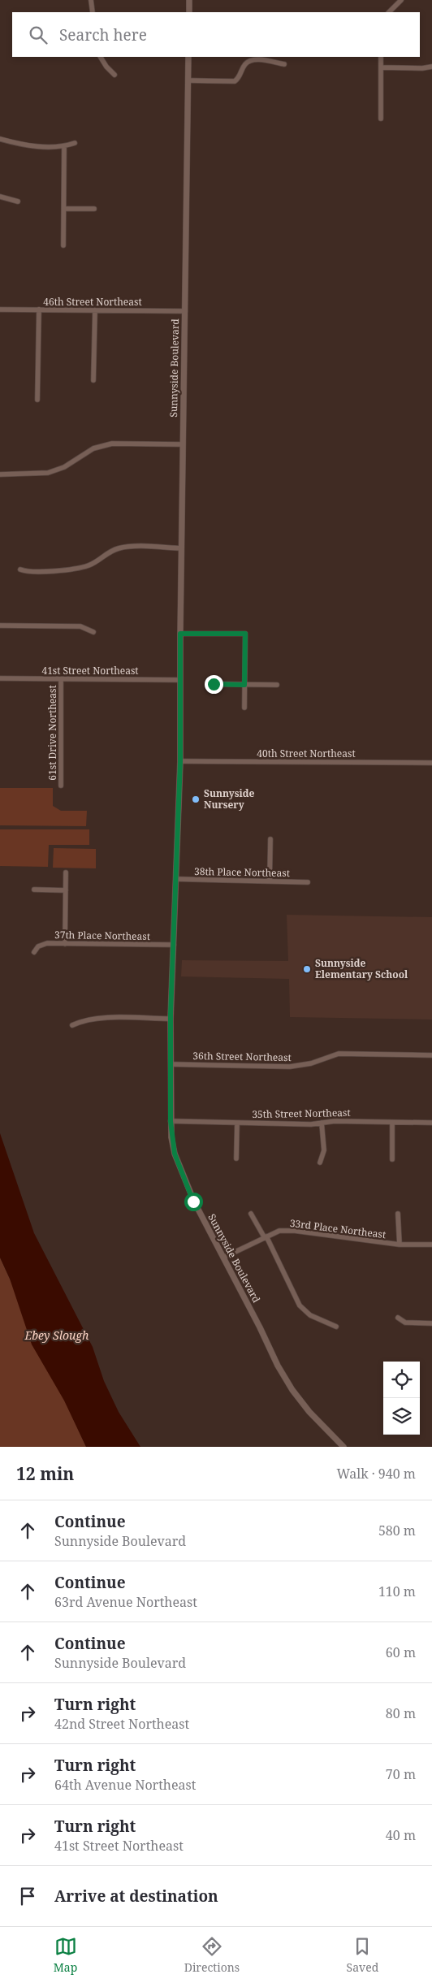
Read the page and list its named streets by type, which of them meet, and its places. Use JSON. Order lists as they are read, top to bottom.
{
  "streets": {
    "street": [
      "46th Street Northeast",
      "Sunnyside Boulevard",
      "41st Street Northeast",
      "61st Drive Northeast",
      "40th Street Northeast",
      "38th Place Northeast",
      "37th Place Northeast",
      "36th Street Northeast",
      "35th Street Northeast",
      "33rd Place Northeast"
    ]
  },
  "crossings": [
    ["46th Street Northeast", "Sunnyside Boulevard"],
    ["Sunnyside Boulevard", "41st Street Northeast"],
    ["Sunnyside Boulevard", "40th Street Northeast"],
    ["Sunnyside Boulevard", "38th Place Northeast"],
    ["Sunnyside Boulevard", "37th Place Northeast"],
    ["Sunnyside Boulevard", "36th Street Northeast"],
    ["Sunnyside Boulevard", "35th Street Northeast"],
    ["Sunnyside Boulevard", "33rd Place Northeast"],
    ["41st Street Northeast", "61st Drive Northeast"]
  ],
  "water": ["Ebey Slough"],
  "places": ["Sunnyside Nursery", "Sunnyside Elementary School"],
  "page": {
    "search": "Search here",
    "heading": ["12 min", "Walk · 940 m"],
    "list": [
      ["Continue", "Sunnyside Boulevard", "580 m"],
      ["Continue", "63rd Avenue Northeast", "110 m"],
      ["Continue", "Sunnyside Boulevard", "60 m"],
      ["Turn right", "42nd Street Northeast", "80 m"],
      ["Turn right", "64th Avenue Northeast", "70 m"],
      ["Turn right", "41st Street Northeast", "40 m"],
      "Arrive at destination"
    ],
    "nav": ["Map", "Directions", "Saved"]
  }
}
